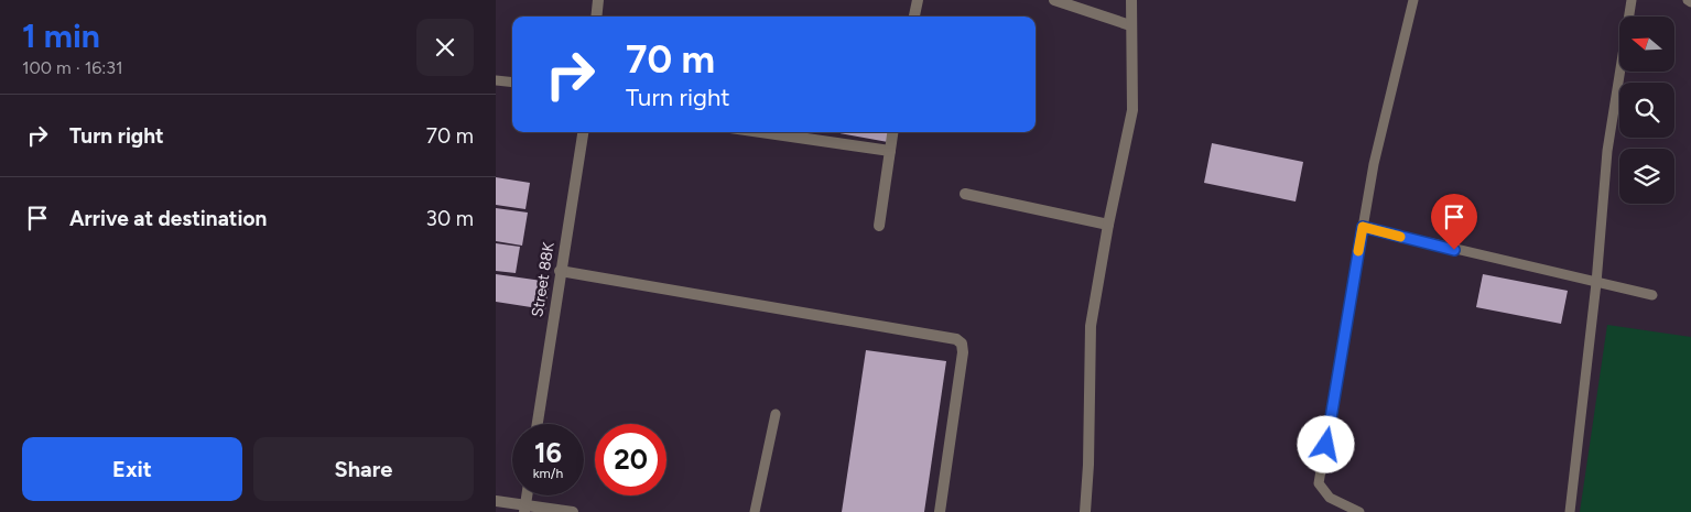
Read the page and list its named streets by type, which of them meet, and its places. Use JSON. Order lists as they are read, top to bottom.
{
  "streets": {
    "street": ["Street 88K"]
  },
  "north": "left",
  "page": {
    "heading": ["1 min", "100 m · 16:31"],
    "turn": ["70 m", "Turn right"],
    "list": [
      {
        "name": "Turn right",
        "value": "70 m"
      },
      {
        "name": "Arrive at destination",
        "value": "30 m"
      }
    ],
    "speed": "16 km/h",
    "limit": "20",
    "buttons": ["Exit", "Share"]
  }
}
